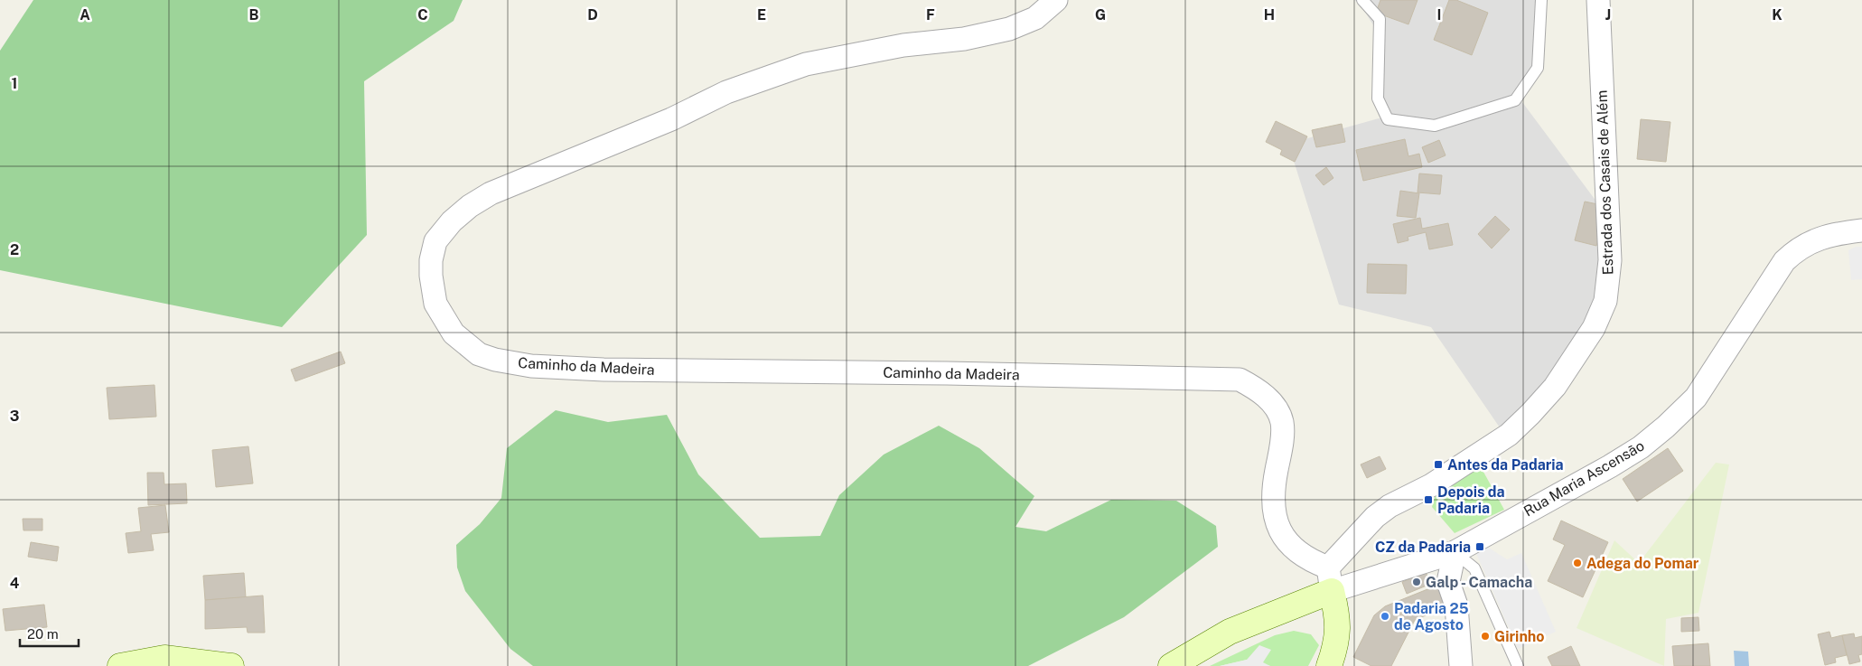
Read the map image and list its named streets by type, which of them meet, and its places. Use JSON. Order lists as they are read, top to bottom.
{
  "streets": {
    "street": ["Estrada dos Casais de Além", "Caminho da Madeira", "Rua Maria Ascensão"]
  },
  "crossings": [
    ["Estrada dos Casais de Além", "Caminho da Madeira"],
    ["Estrada dos Casais de Além", "Rua Maria Ascensão"],
    ["Caminho da Madeira", "Rua Maria Ascensão"]
  ],
  "places": {
    "transit": ["Antes da Padaria", "Depois da Padaria", "CZ da Padaria"],
    "other": [
      "Adega do Pomar",
      "Galp - Camacha",
      "Padaria 25 de Agosto",
      "Girinho"
    ]
  },
  "scale_bar": "20 m",
  "grid": {
    "columns": [
      "A",
      "B",
      "C",
      "D",
      "E",
      "F",
      "G",
      "H",
      "I",
      "J",
      "K"
    ],
    "rows": [
      "1",
      "2",
      "3",
      "4"
    ]
  }
}
